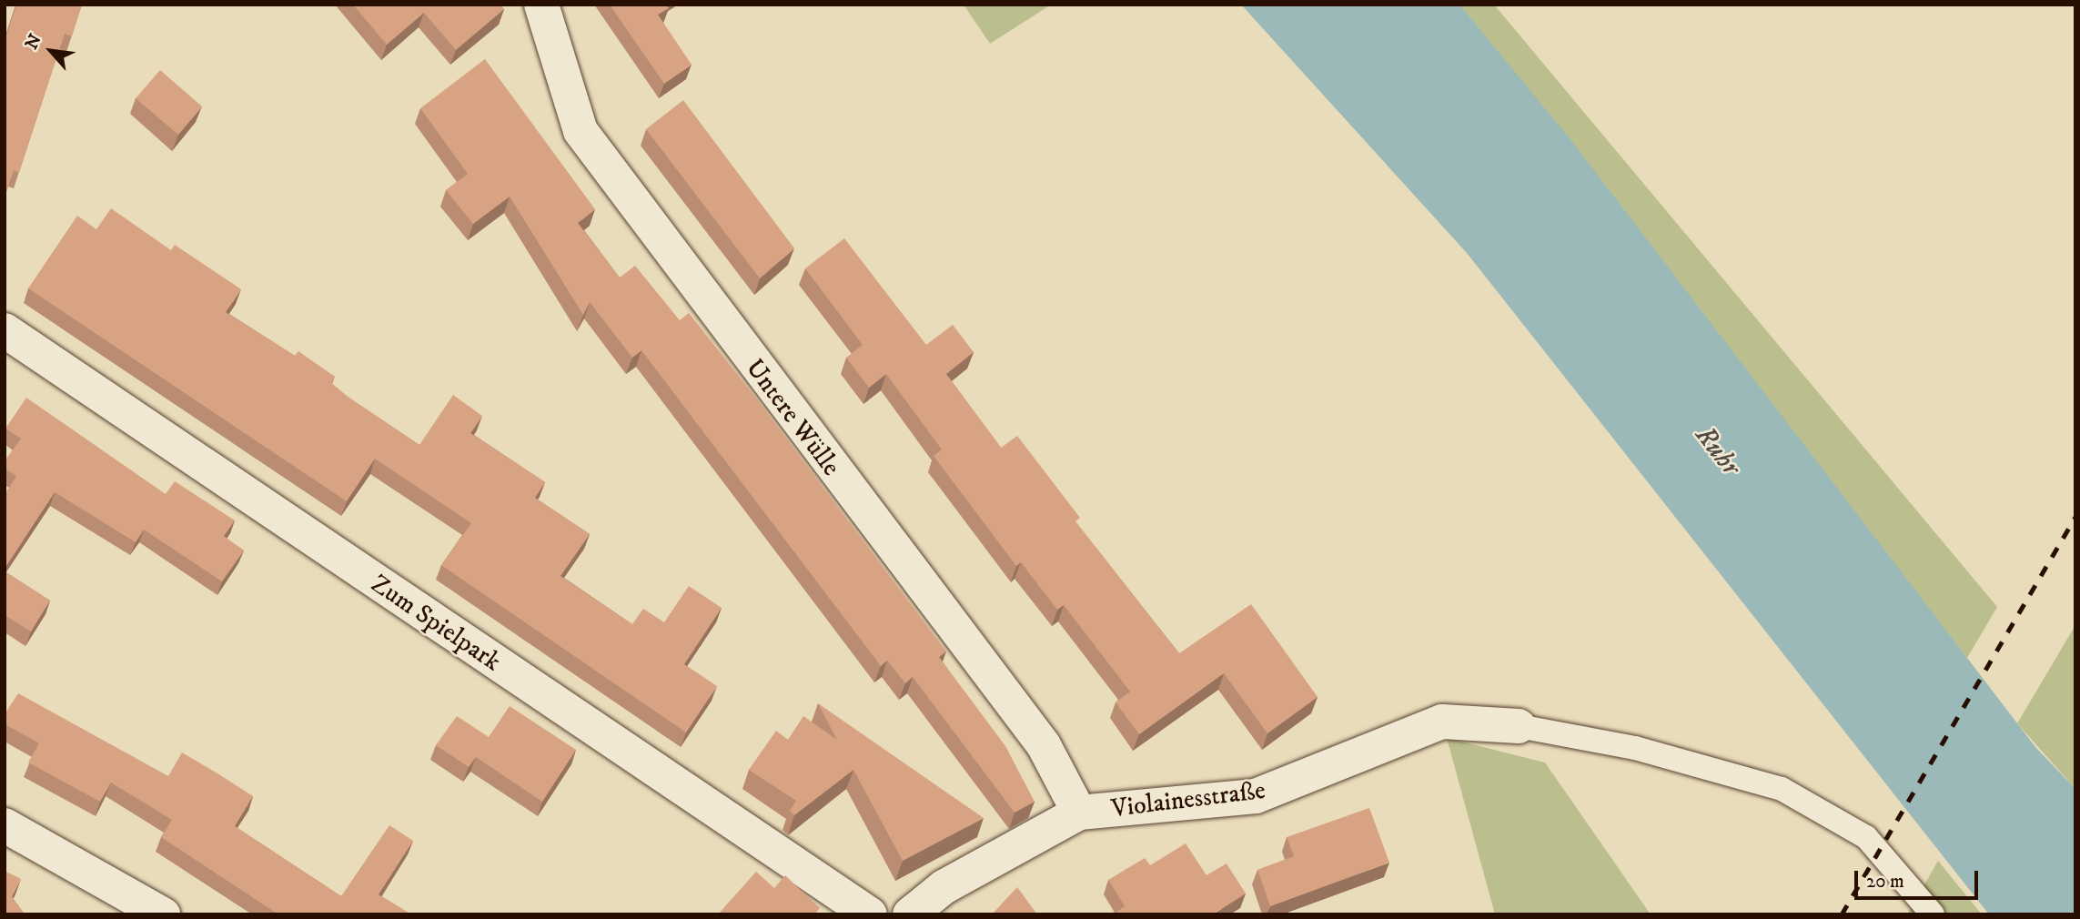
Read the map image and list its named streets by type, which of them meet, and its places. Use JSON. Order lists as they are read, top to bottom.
{
  "streets": {
    "street": ["Untere Wülle", "Zum Spielpark", "Violainesstraße"]
  },
  "crossings": [
    ["Untere Wülle", "Violainesstraße"]
  ],
  "water": ["Ruhr"],
  "scale_bar": "20 m",
  "north": "top left"
}
